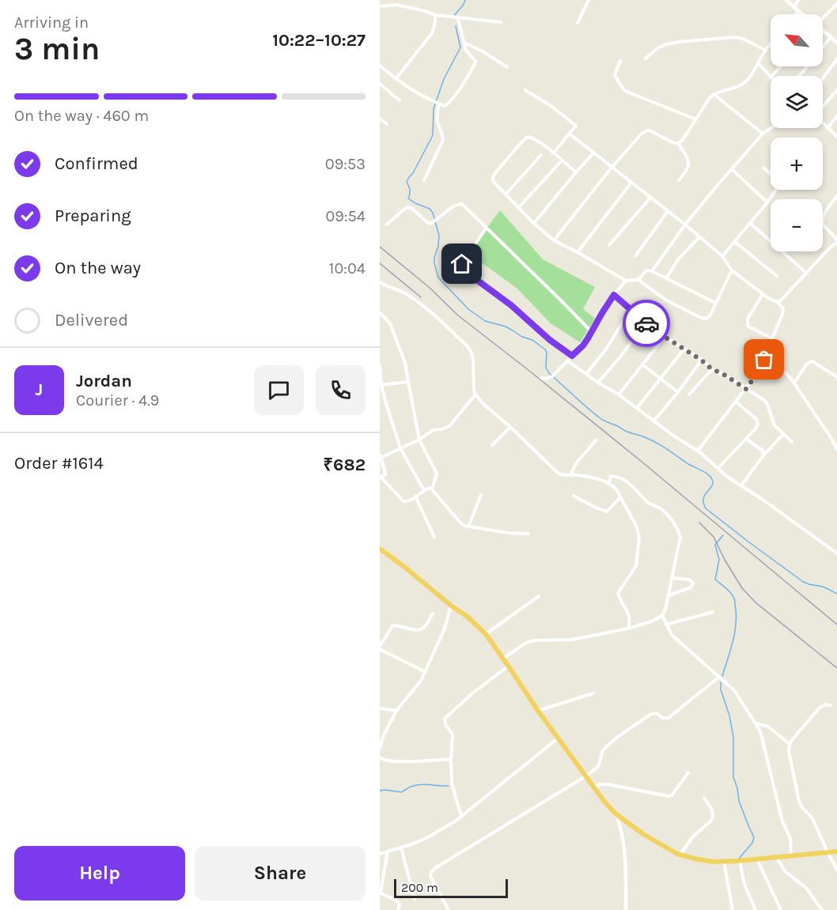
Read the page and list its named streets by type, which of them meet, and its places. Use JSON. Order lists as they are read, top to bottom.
{
  "scale_bar": "200 m",
  "north": "top left",
  "page": {
    "heading": ["3 min", "Arriving in", "10:22–10:27"],
    "panel": [
      "Jordan",
      "Courier · 4.9",
      "Order #1614",
      "₹682"
    ],
    "map_buttons": ["+", "−"],
    "bar": "On the way · 460 m",
    "list": [
      ["Confirmed", "09:53"],
      ["Preparing", "09:54"],
      ["On the way", "10:04"],
      "Delivered"
    ],
    "round": "J",
    "buttons": ["Help", "Share"],
    "scale": "200 m"
  }
}
